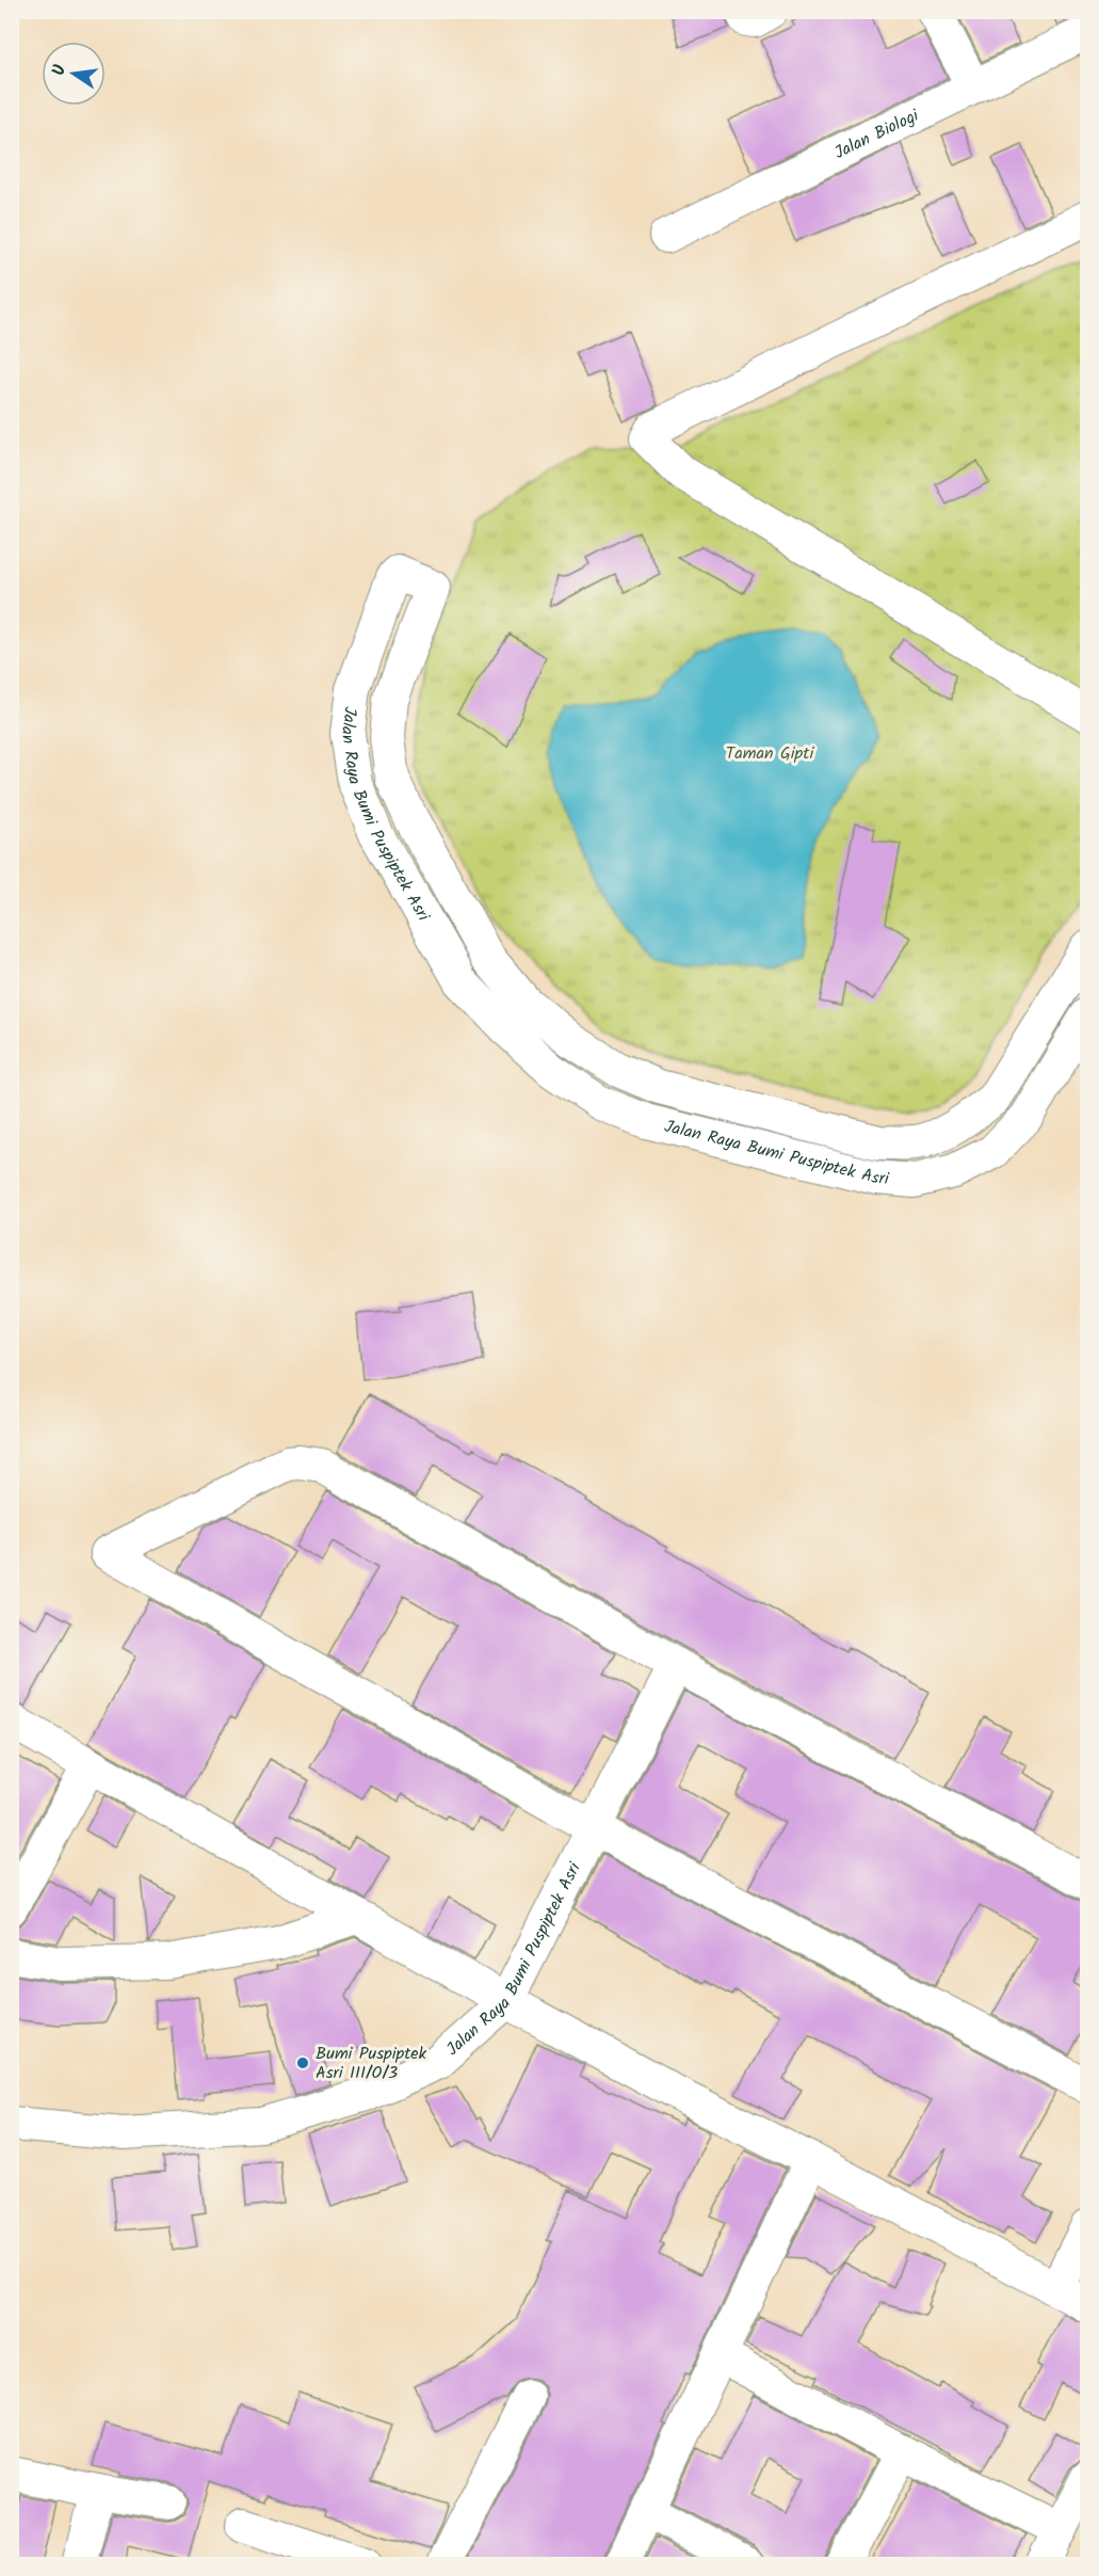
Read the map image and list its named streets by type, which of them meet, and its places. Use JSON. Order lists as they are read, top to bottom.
{
  "streets": {
    "street": ["Jalan Biologi", "Jalan Raya Bumi Puspiptek Asri"]
  },
  "parks": ["Taman Gipti"],
  "places": ["Bumi Puspiptek Asri III/O/3"],
  "north": "left"
}
